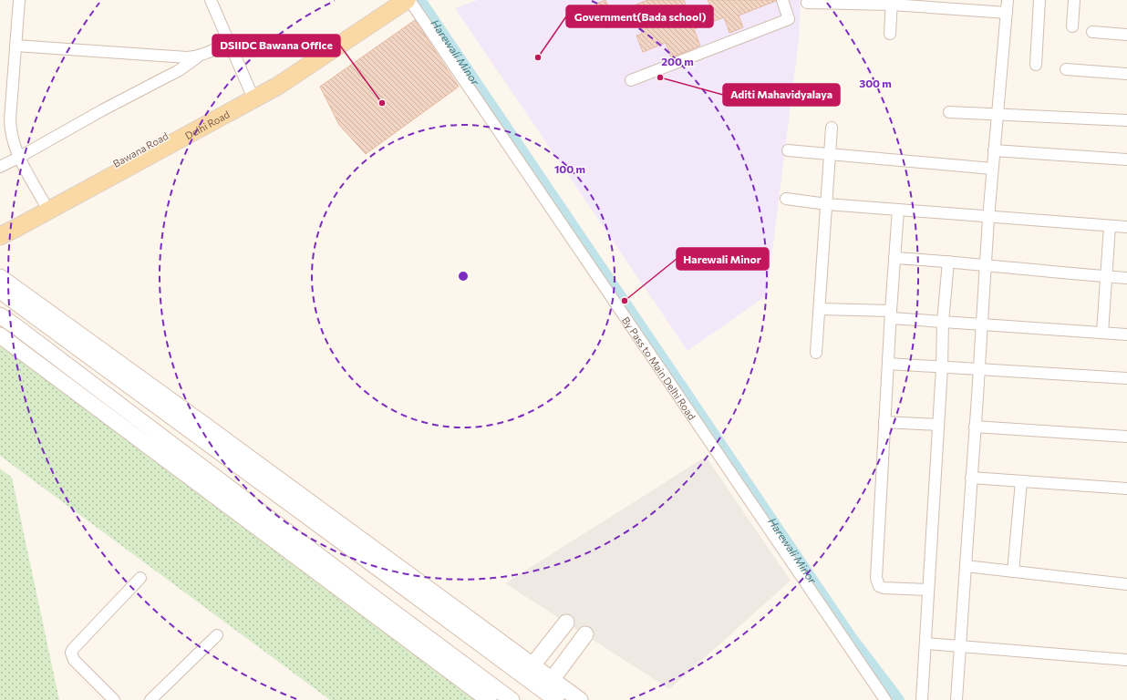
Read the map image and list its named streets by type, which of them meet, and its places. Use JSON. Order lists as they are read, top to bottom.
{
  "streets": {
    "main road": ["Delhi Road"],
    "street": ["By Pass to Main Delhi Road"]
  },
  "water": ["Harewali Minor"],
  "places": [
    "Government(Bada school)",
    "Aditi Mahavidyalaya",
    "DSIIDC Bawana Office",
    "Harewali Minor"
  ],
  "rings": ["200 m", "300 m", "100 m"]
}
